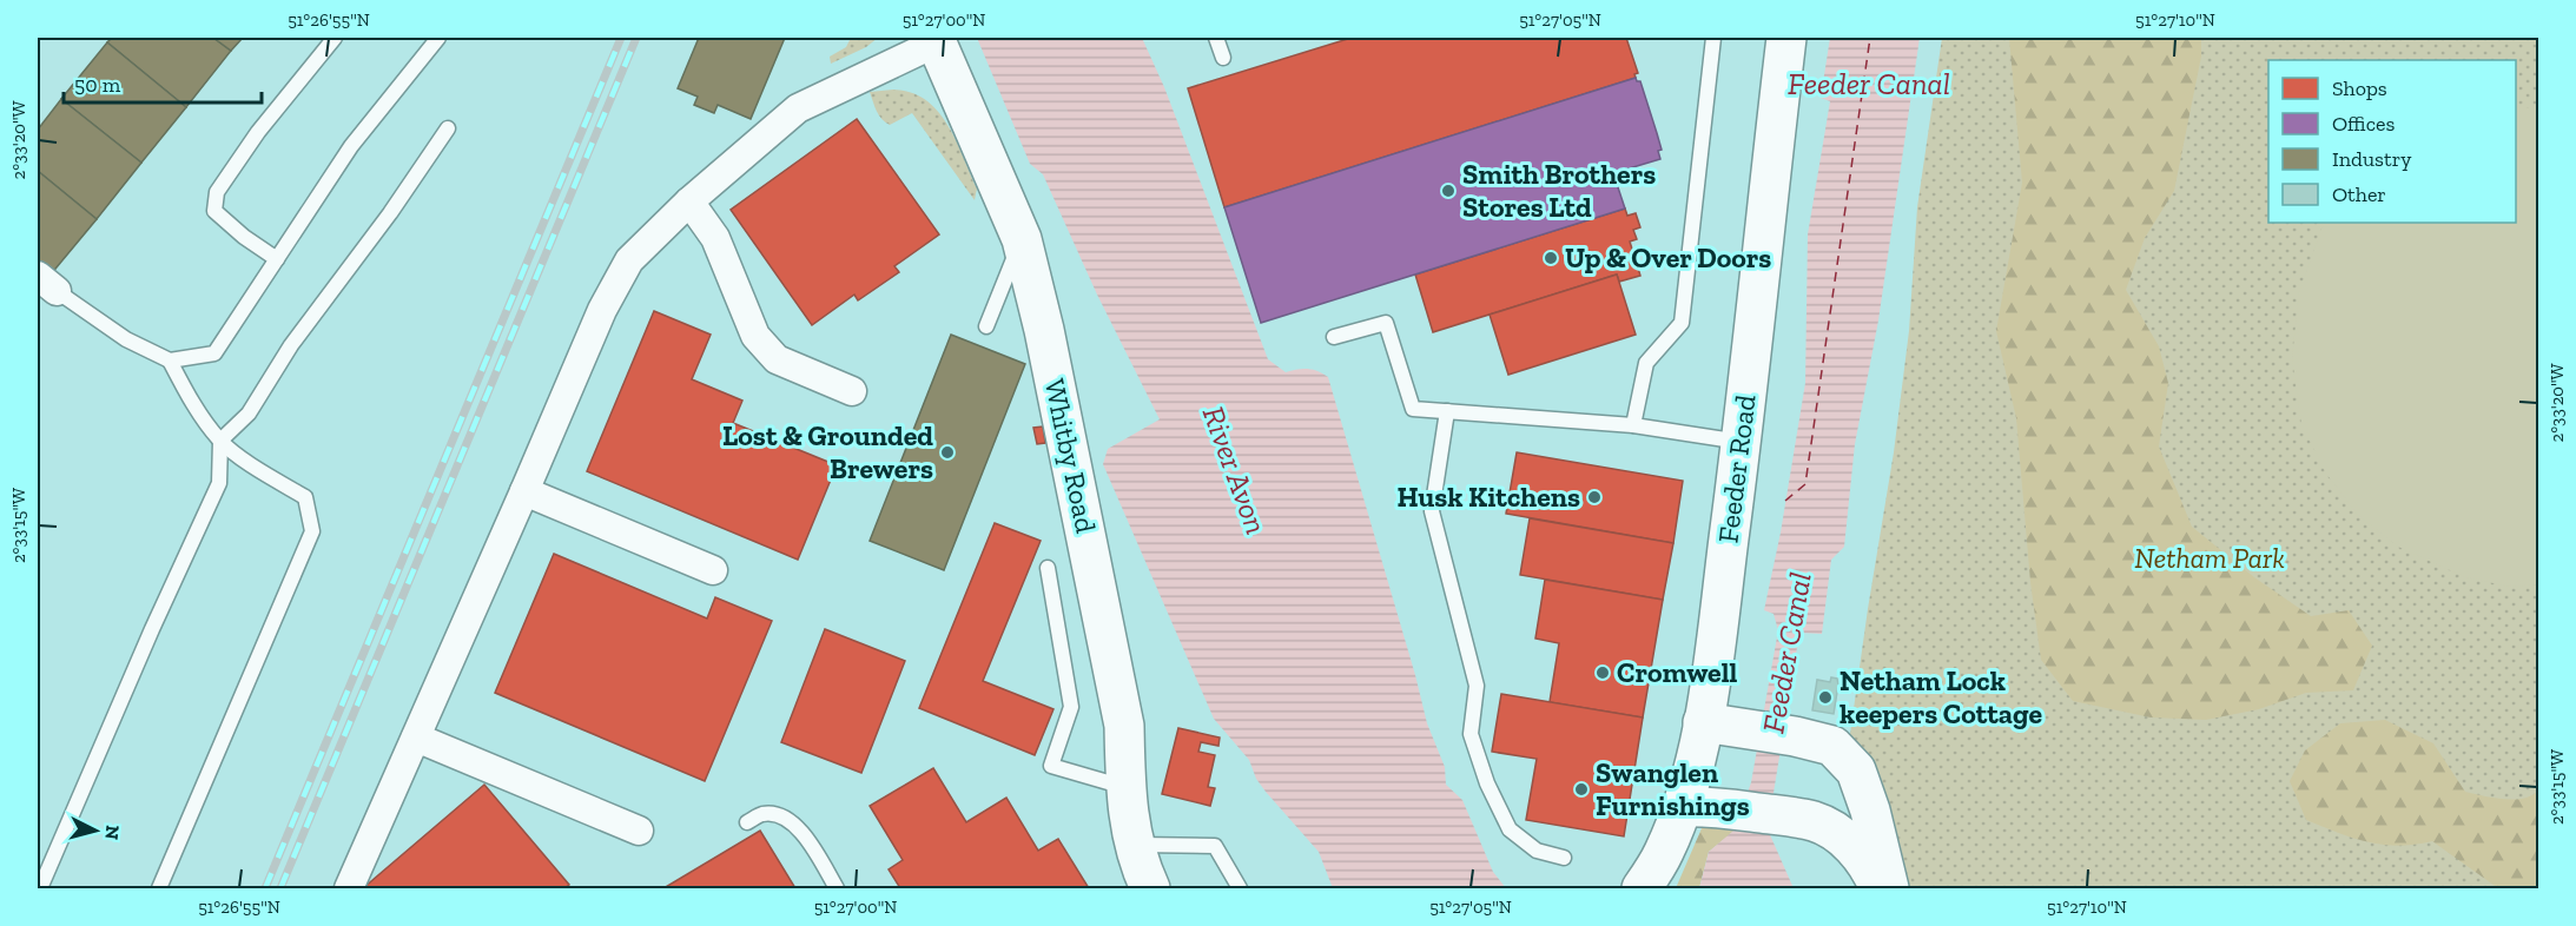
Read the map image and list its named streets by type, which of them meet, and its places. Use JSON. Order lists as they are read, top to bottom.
{
  "streets": {
    "street": ["Whitby Road", "Feeder Road"]
  },
  "water": ["Feeder Canal", "River Avon"],
  "parks": ["Netham Park"],
  "places": [
    "Smith Brothers Stores Ltd",
    "Up & Over Doors",
    "Lost & Grounded Brewers",
    "Husk Kitchens",
    "Cromwell",
    "Netham Lock keepers Cottage",
    "Swanglen Furnishings"
  ],
  "legend": [
    "Shops",
    "Offices",
    "Industry",
    "Other"
  ],
  "scale_bar": "50 m",
  "north": "right",
  "coordinates": [
    "51°26'55\"N",
    "51°27'00\"N",
    "51°27'05\"N",
    "51°27'10\"N",
    "2°33'20\"W",
    "2°33'15\"W"
  ]
}
